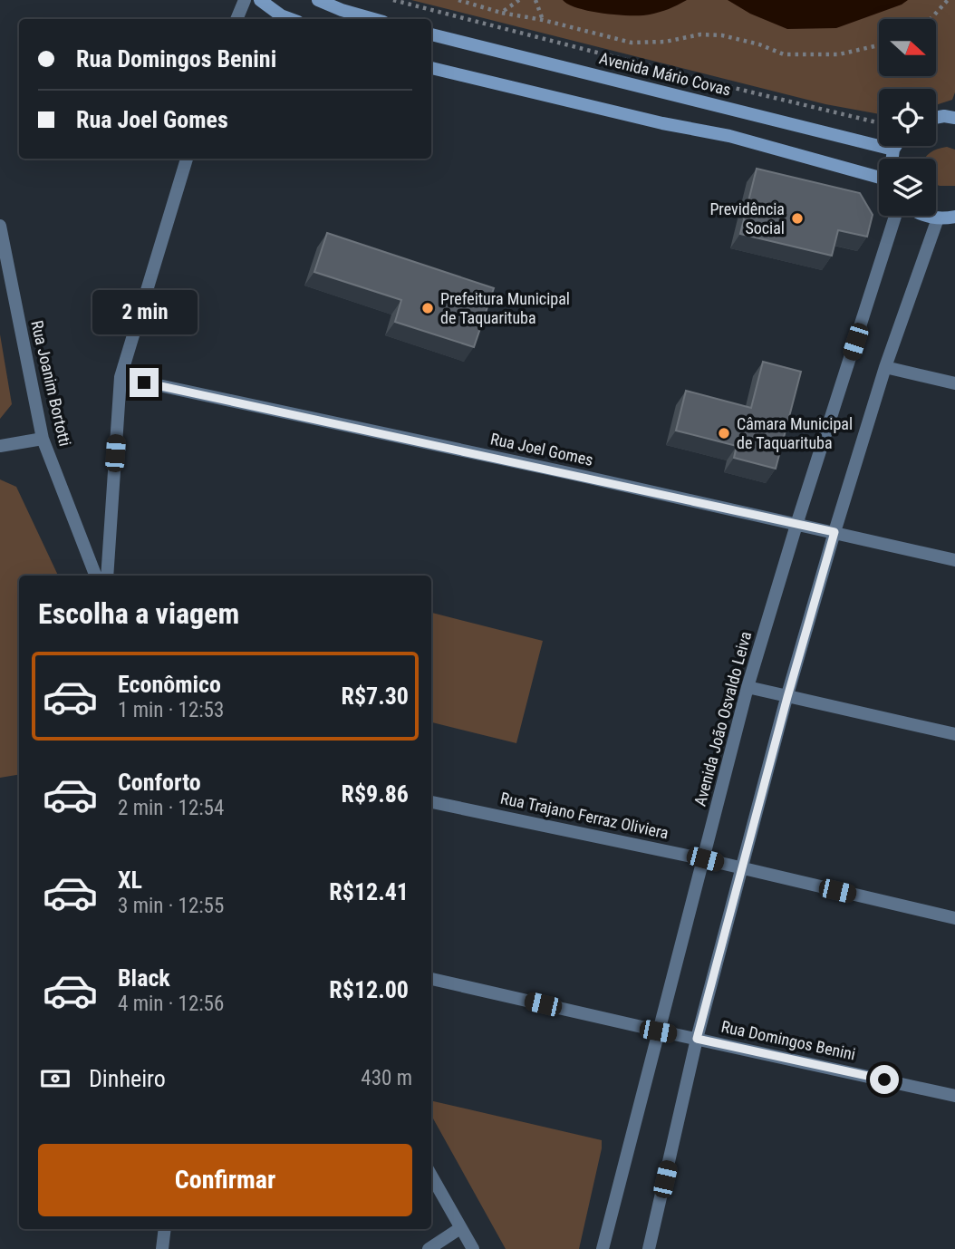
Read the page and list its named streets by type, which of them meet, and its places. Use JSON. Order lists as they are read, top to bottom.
{
  "streets": {
    "street": [
      "Avenida Mário Covas",
      "Rua Joanim Bortotti",
      "Rua Joel Gomes",
      "Avenida João Osvaldo Leiva",
      "Rua Trajano Ferraz Oliviera",
      "Rua Domingos Benini"
    ]
  },
  "crossings": [
    ["Rua Joel Gomes", "Avenida João Osvaldo Leiva"],
    ["Avenida João Osvaldo Leiva", "Rua Trajano Ferraz Oliviera"],
    ["Avenida João Osvaldo Leiva", "Rua Domingos Benini"]
  ],
  "places": ["Previdência Social", "Prefeitura Municipal de Taquarituba", "Câmara Municipal de Taquarituba"],
  "north": "right",
  "page": {
    "banner": ["Rua Domingos Benini", "Rua Joel Gomes"],
    "bubble": "2 min",
    "heading": "Escolha a viagem",
    "list": [
      {
        "name": "Econômico",
        "note": "1 min · 12:53",
        "value": "R$7.30"
      },
      {
        "name": "Conforto",
        "note": "2 min · 12:54",
        "value": "R$9.86"
      },
      {
        "name": "XL",
        "note": "3 min · 12:55",
        "value": "R$12.41"
      },
      {
        "name": "Black",
        "note": "4 min · 12:56",
        "value": "R$12.00"
      }
    ],
    "pay": ["Dinheiro", "430 m"],
    "buttons": "Confirmar"
  }
}
